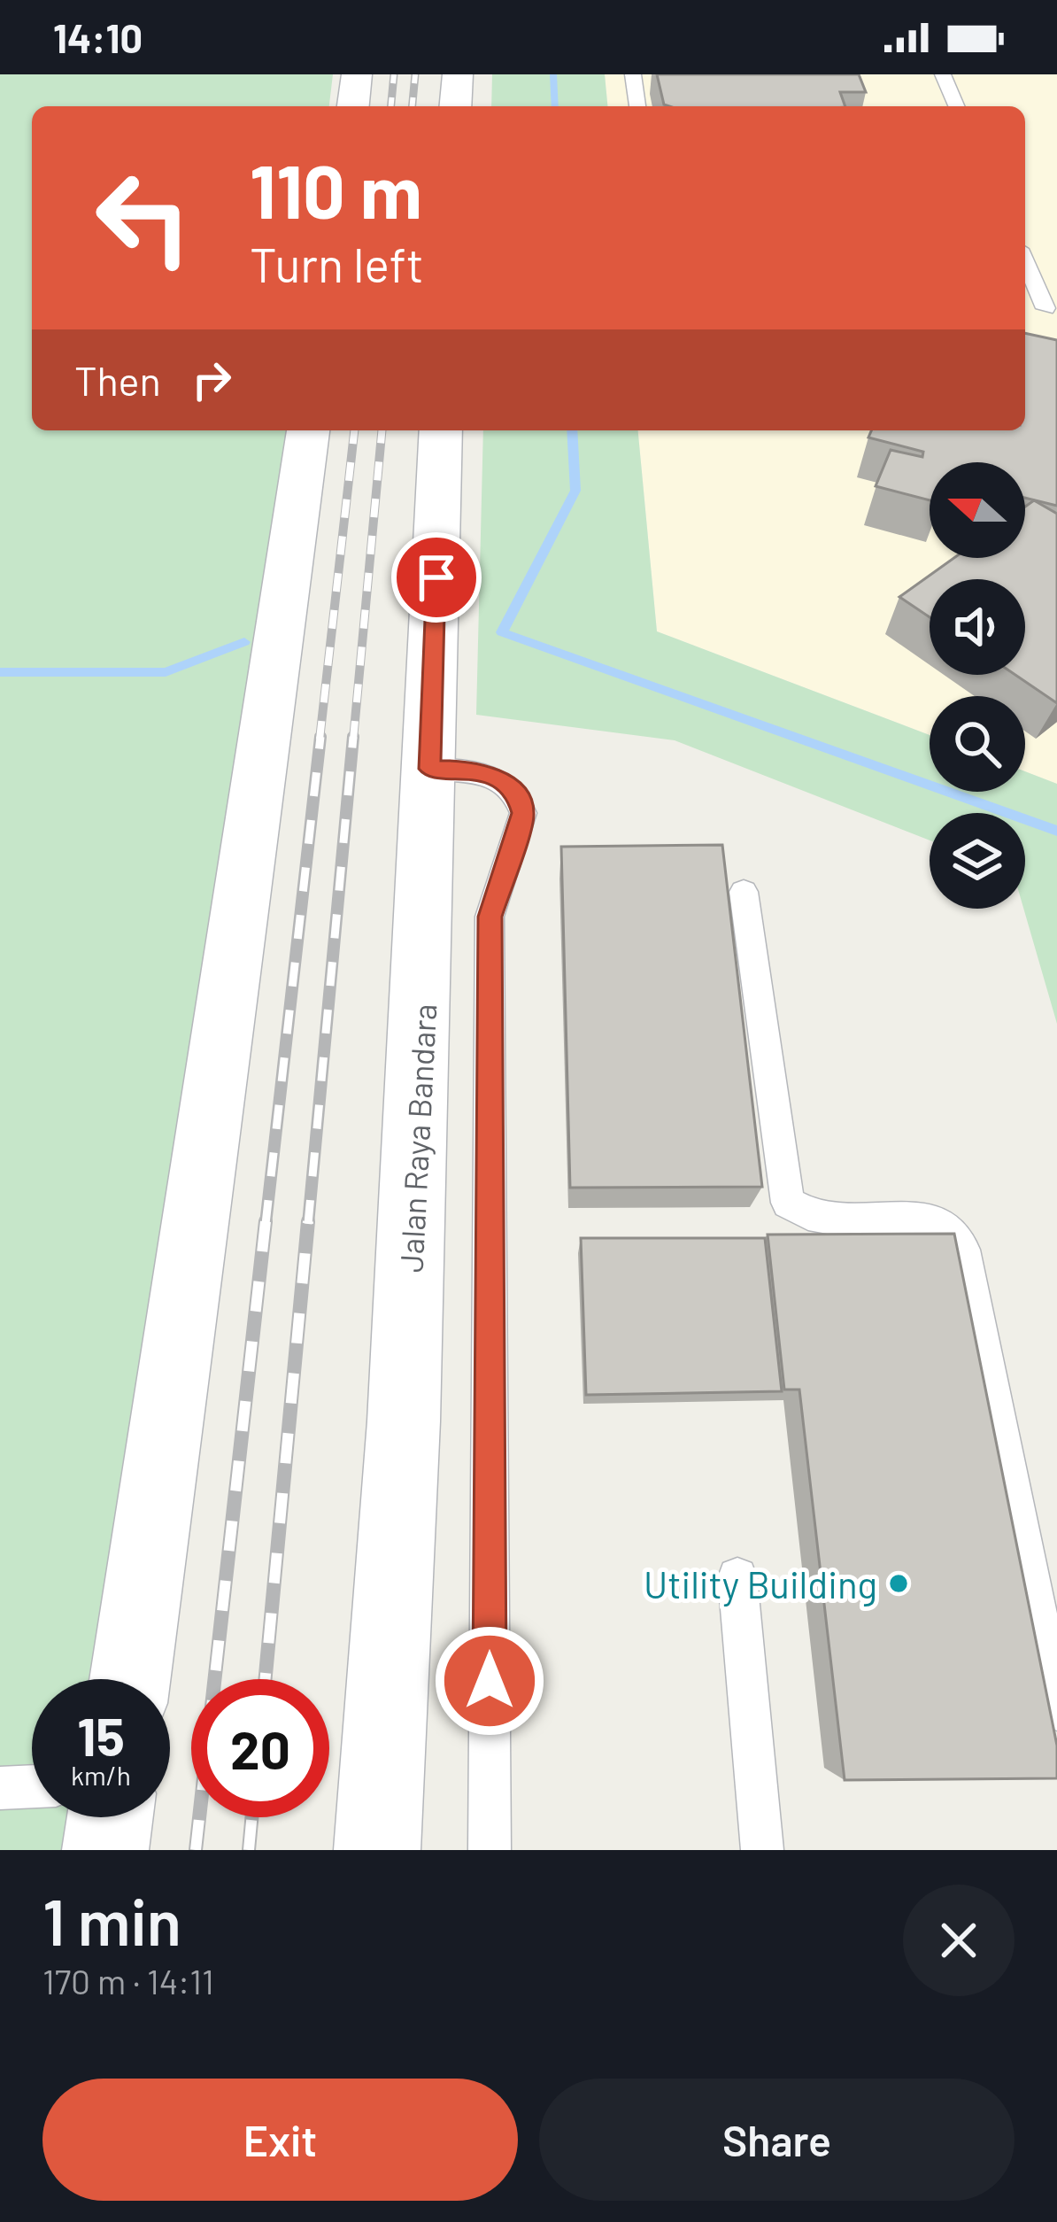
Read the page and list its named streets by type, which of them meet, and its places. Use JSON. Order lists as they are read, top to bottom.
{
  "streets": {
    "street": ["Jalan Raya Bandara"]
  },
  "places": ["Utility Building"],
  "north": "left",
  "page": {
    "status": "14:10",
    "turn": ["110 m", "Turn left"],
    "then": "Then",
    "speed": "15 km/h",
    "limit": "20",
    "heading": ["1 min", "170 m · 14:11"],
    "buttons": ["Exit", "Share"]
  }
}
